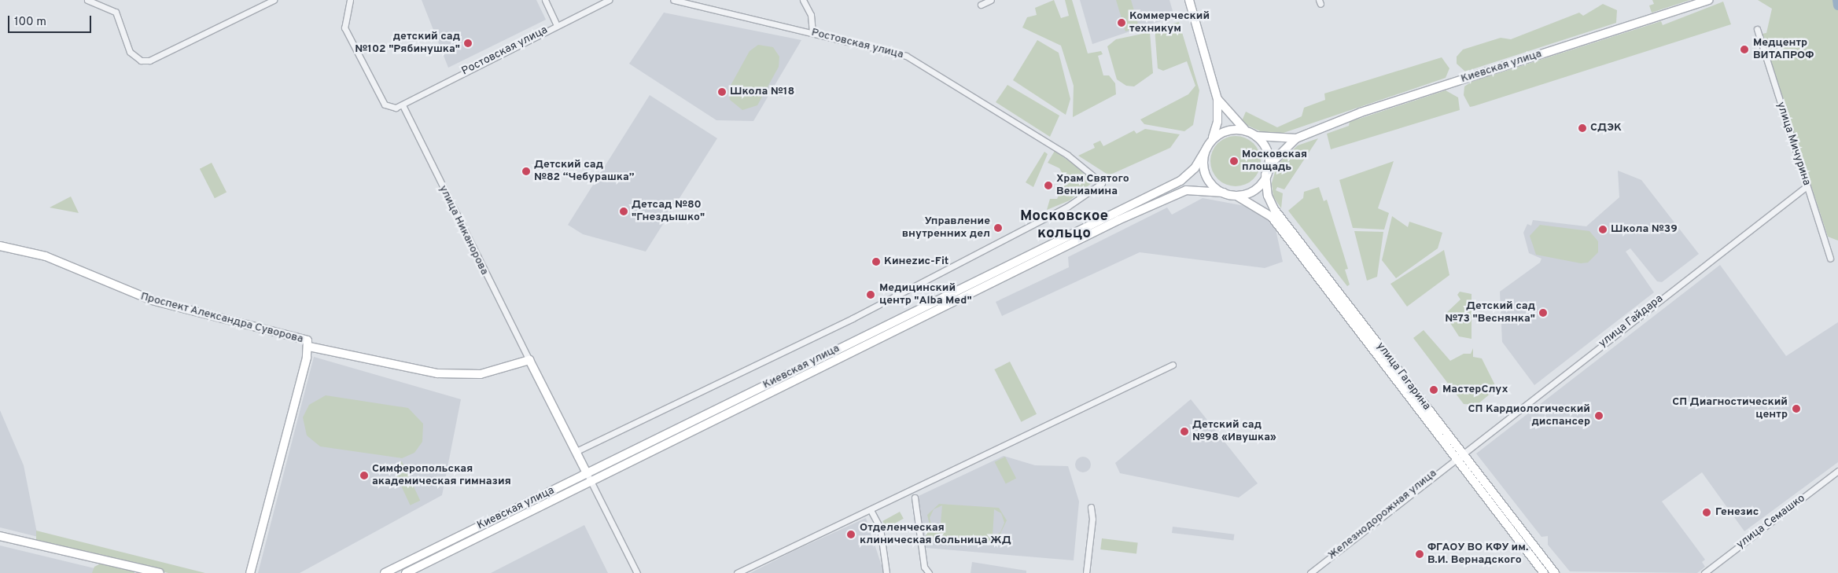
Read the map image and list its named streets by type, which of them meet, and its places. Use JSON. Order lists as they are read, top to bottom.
{
  "streets": {
    "main road": [
      "Киевская улица",
      "улица Никанорова",
      "Проспект Александра Суворова",
      "улица Гагарина"
    ],
    "street": [
      "Ростовская улица",
      "улица Мичурина",
      "улица Гайдара",
      "Железнодорожная улица",
      "улица Семашко"
    ]
  },
  "crossings": [
    ["Ростовская улица", "улица Никанорова"],
    ["Киевская улица", "улица Никанорова"],
    ["Киевская улица", "улица Гагарина"],
    ["улица Мичурина", "улица Гайдара"],
    ["улица Гайдара", "улица Гагарина"],
    ["улица Гайдара", "Железнодорожная улица"],
    ["улица Гагарина", "Железнодорожная улица"]
  ],
  "districts": ["Московское кольцо"],
  "places": [
    "Коммерческий техникум",
    "детский сад №102 \"Рябинушка\"",
    "Медцентр ВИТАПРОФ",
    "Школа №18",
    "СДЭК",
    "Московская площадь",
    "Детский сад №82 “Чебурашка”",
    "Храм Святого Вениамина",
    "Детсад №80 \"Гнездышко\"",
    "Управление внутренних дел",
    "Школа №39",
    "Кинеzис-Fit",
    "Медицинский центр \"Alba Med\"",
    "Детский сад №73 \"Веснянка\"",
    "МастерСлух",
    "СП Диагностический центр",
    "СП Кардиологический диспансер",
    "Детский сад №98 «Ивушка»",
    "Симферопольская академическая гимназия",
    "Генезис",
    "Отделенческая клиническая больница ЖД",
    "ФГАОУ ВО КФУ им. В.И. Вернадского"
  ],
  "scale_bar": "100 m"
}
